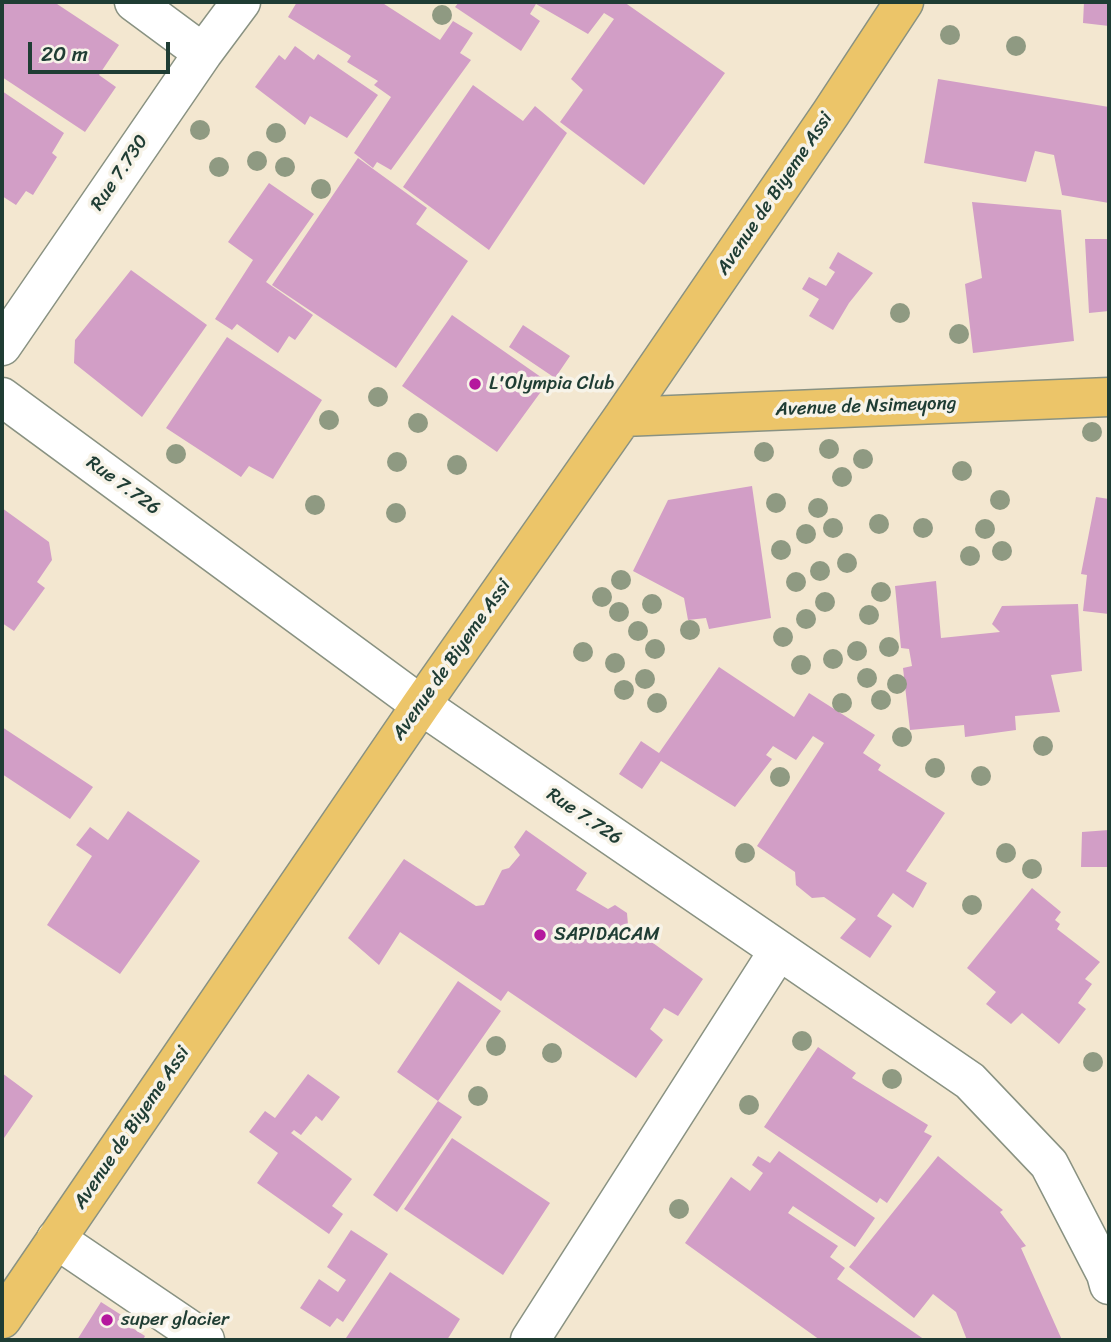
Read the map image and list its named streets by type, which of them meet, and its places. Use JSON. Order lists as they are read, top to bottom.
{
  "streets": {
    "main road": ["Avenue de Biyeme Assi", "Avenue de Nsimeyong"],
    "street": ["Rue 7.730", "Rue 7.726"]
  },
  "crossings": [
    ["Avenue de Biyeme Assi", "Avenue de Nsimeyong"],
    ["Avenue de Biyeme Assi", "Rue 7.726"]
  ],
  "places": ["L'Olympia Club", "SAPIDACAM", "super glacier"],
  "scale_bar": "20 m"
}
